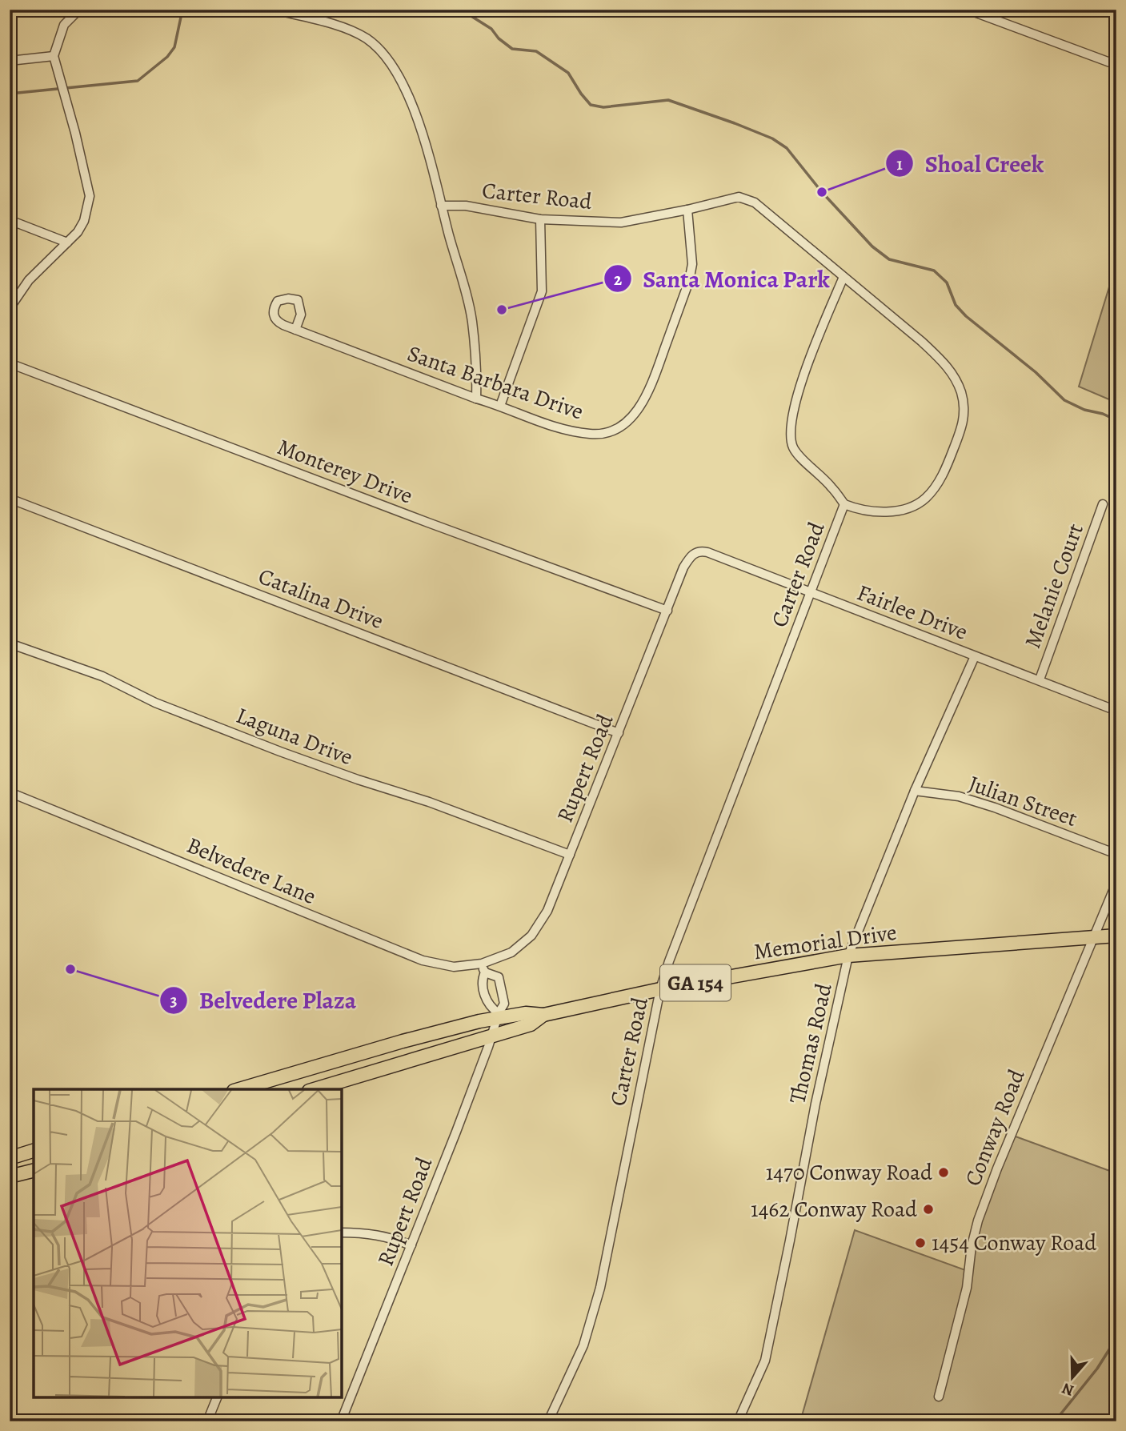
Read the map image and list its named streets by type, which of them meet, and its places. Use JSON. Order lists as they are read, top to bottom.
{
  "streets": {
    "main road": ["Memorial Drive", "GA 154"],
    "street": [
      "Carter Road",
      "Santa Barbara Drive",
      "Monterey Drive",
      "Melanie Court",
      "Catalina Drive",
      "Fairlee Drive",
      "Laguna Drive",
      "Rupert Road",
      "Julian Street",
      "Belvedere Lane",
      "Thomas Road",
      "Conway Road"
    ]
  },
  "crossings": [
    ["Carter Road", "Santa Barbara Drive"],
    ["Carter Road", "Fairlee Drive"],
    ["Carter Road", "Memorial Drive"],
    ["Monterey Drive", "Rupert Road"],
    ["Melanie Court", "Fairlee Drive"],
    ["Catalina Drive", "Rupert Road"],
    ["Fairlee Drive", "Rupert Road"],
    ["Fairlee Drive", "Thomas Road"],
    ["Laguna Drive", "Rupert Road"],
    ["Rupert Road", "Belvedere Lane"],
    ["Rupert Road", "Memorial Drive"],
    ["Julian Street", "Thomas Road"],
    ["Memorial Drive", "Thomas Road"],
    ["Memorial Drive", "Conway Road"]
  ],
  "places": [
    "Shoal Creek",
    "Santa Monica Park",
    "Belvedere Plaza",
    "1470 Conway Road",
    "1462 Conway Road",
    "1454 Conway Road"
  ],
  "north": "bottom"
}
